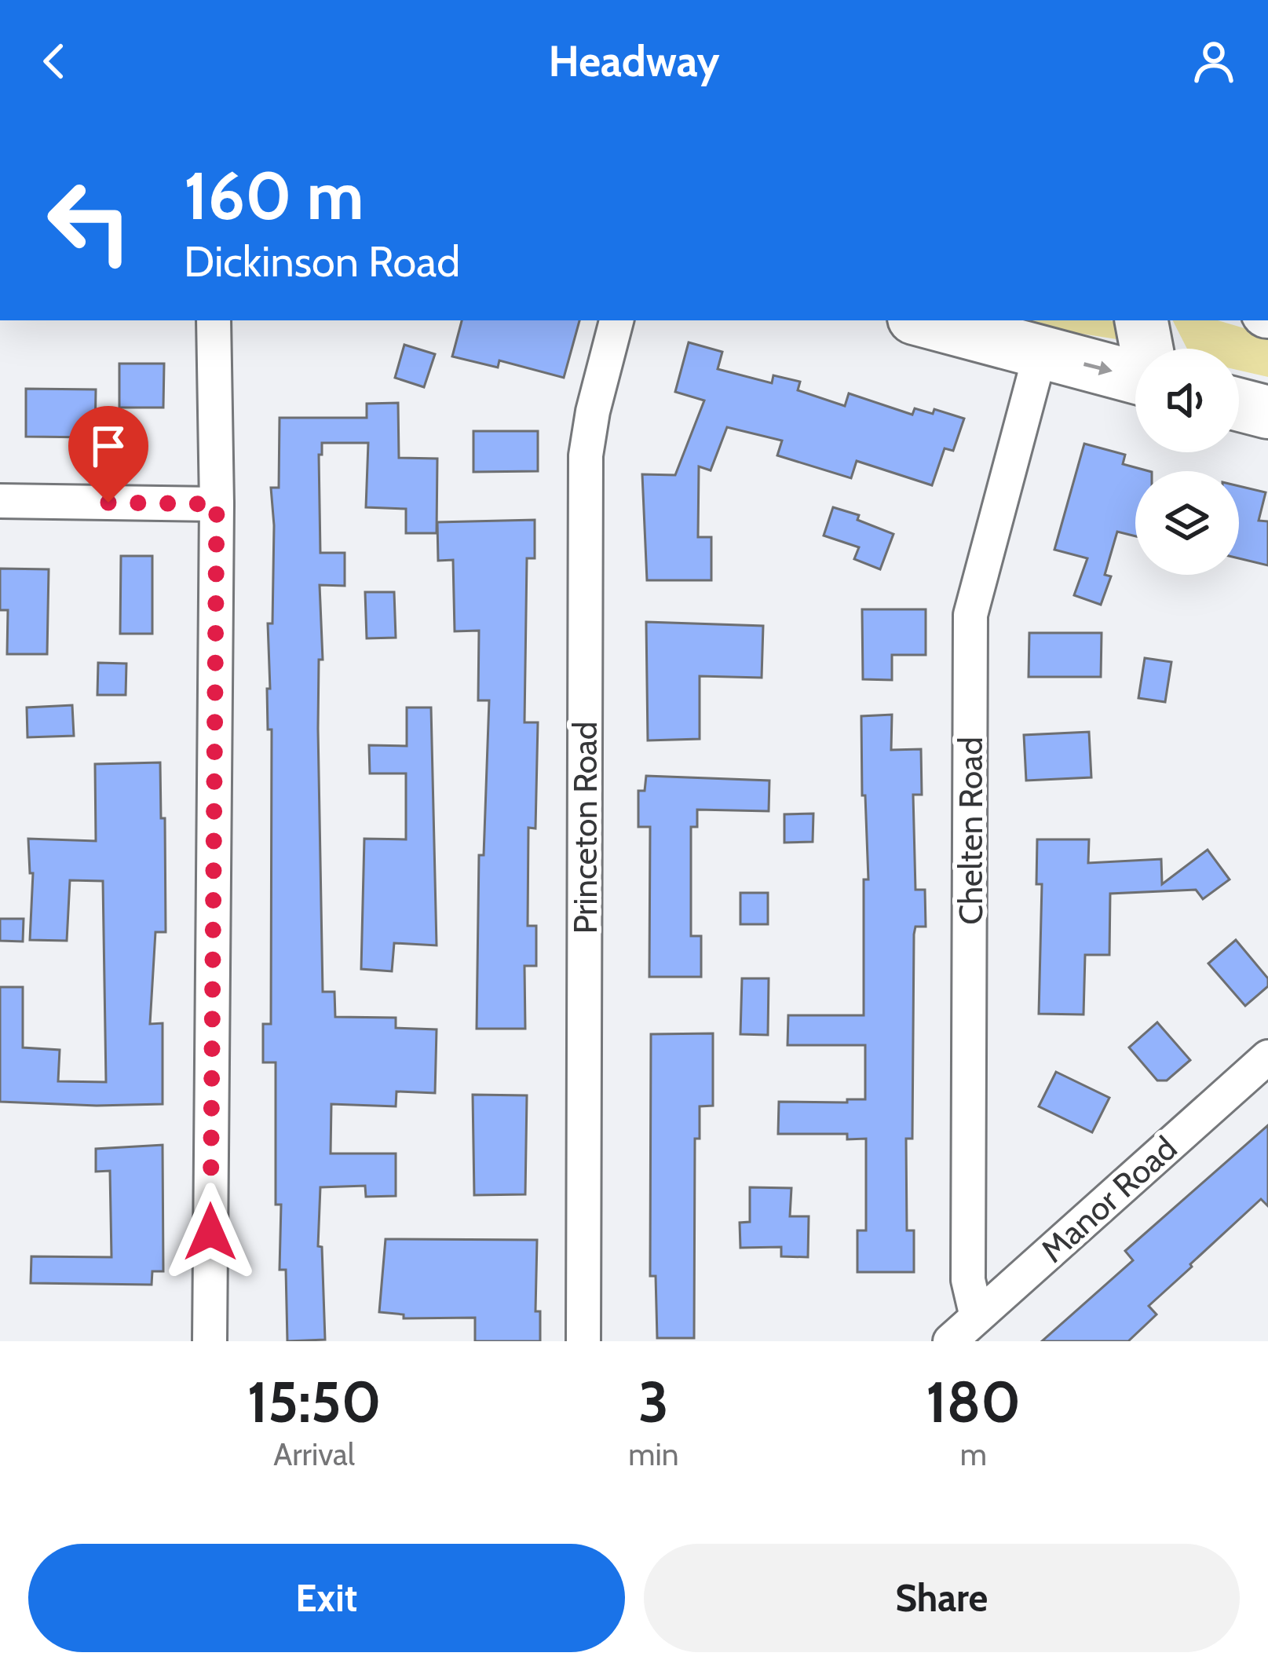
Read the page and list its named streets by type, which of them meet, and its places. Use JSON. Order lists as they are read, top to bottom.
{
  "streets": {
    "street": ["Princeton Road", "Chelten Road", "Manor Road"]
  },
  "crossings": [
    ["Chelten Road", "Manor Road"]
  ],
  "page": {
    "header": "Headway",
    "turn": ["160 m", "Dickinson Road"],
    "eta": [
      "15:50",
      "Arrival",
      "3",
      "min",
      "180",
      "m"
    ],
    "buttons": ["Exit", "Share"]
  }
}
